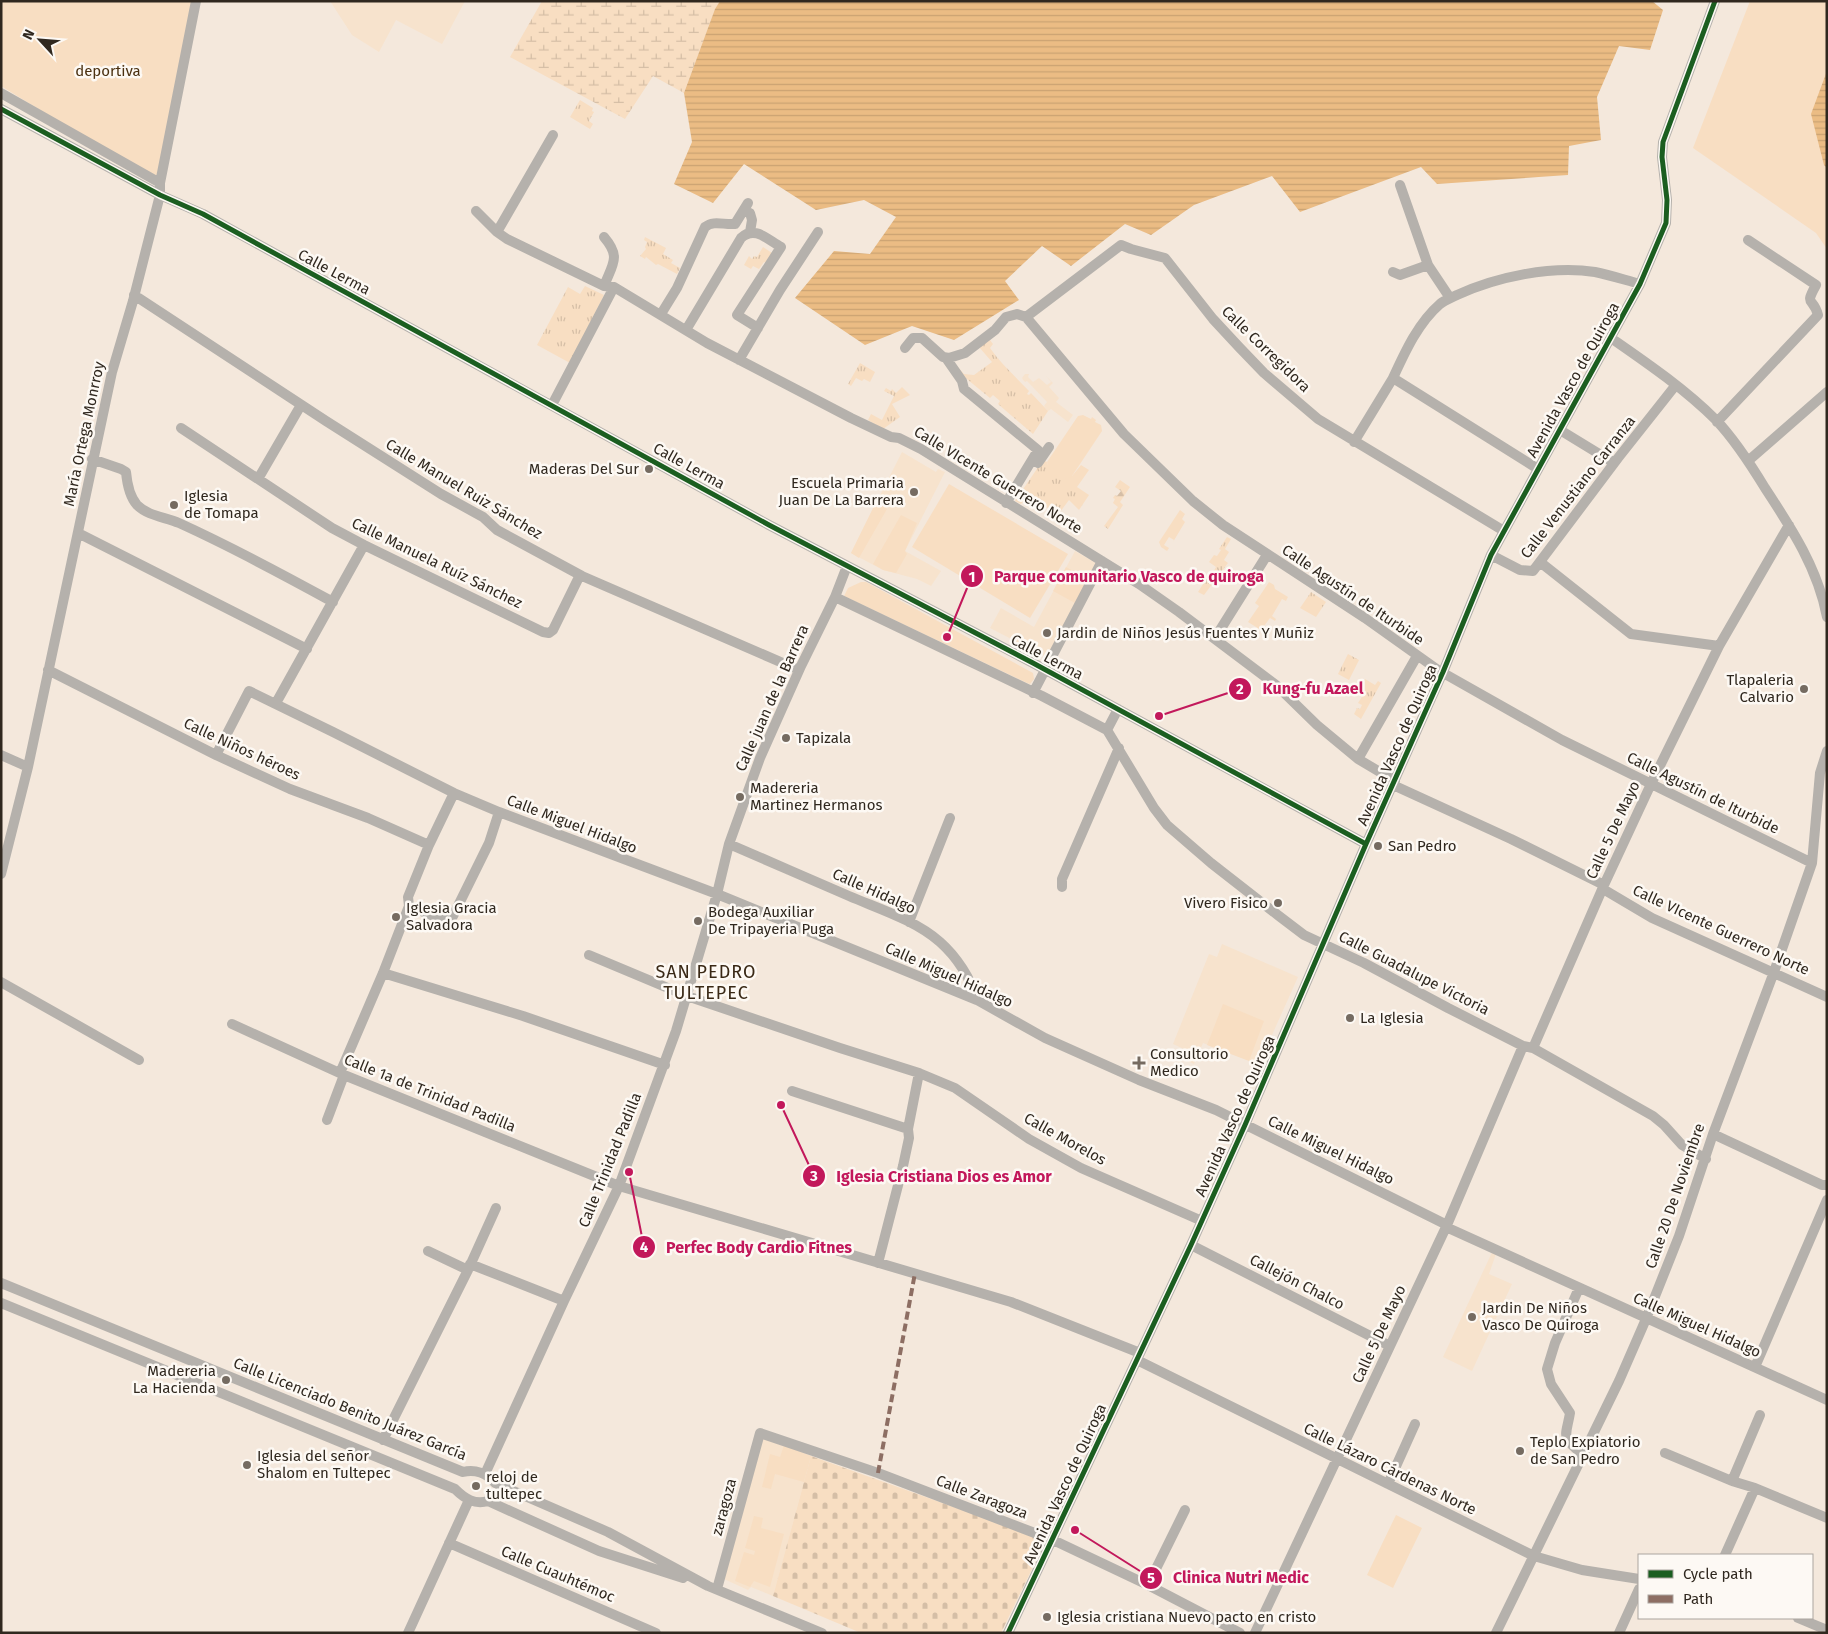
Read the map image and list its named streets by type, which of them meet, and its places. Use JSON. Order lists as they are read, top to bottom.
{
  "streets": {
    "street": [
      "Calle Lerma",
      "Calle Corregidora",
      "Avenida Vasco de Quiroga",
      "María Ortega Monrroy",
      "Calle VIcente Guerrero Norte",
      "Calle Venustiano Carranza",
      "Calle Manuel Ruiz Sánchez",
      "Calle Manuela Ruíz Sánchez",
      "Calle Agustín de Iturbide",
      "Calle juan de la Barrera",
      "Calle Niños héroes",
      "Calle Miguel Hidalgo",
      "Calle 5 De Mayo",
      "Calle Hidalgo",
      "Calle Guadalupe Victoria",
      "Calle 1a de Trinidad Padilla",
      "Calle Morelos",
      "Calle Trinidad Padilla",
      "Calle 20 De Noviembre",
      "Callejón Chalco",
      "Calle Licenciado Benito Juárez García",
      "Calle Lázaro Cárdenas Norte",
      "Calle Zaragoza",
      "zaragoza",
      "Calle Cuauhtémoc"
    ]
  },
  "crossings": [
    ["Calle Lerma", "Avenida Vasco de Quiroga"],
    ["Calle Lerma", "María Ortega Monrroy"],
    ["Calle Lerma", "Calle juan de la Barrera"],
    ["Calle Corregidora", "Avenida Vasco de Quiroga"],
    ["Calle Corregidora", "Calle Agustín de Iturbide"],
    ["Avenida Vasco de Quiroga", "Calle VIcente Guerrero Norte"],
    ["Avenida Vasco de Quiroga", "Calle Venustiano Carranza"],
    ["Avenida Vasco de Quiroga", "Calle Agustín de Iturbide"],
    ["Avenida Vasco de Quiroga", "Calle Miguel Hidalgo"],
    ["Avenida Vasco de Quiroga", "Calle Guadalupe Victoria"],
    ["Avenida Vasco de Quiroga", "Calle Morelos"],
    ["Avenida Vasco de Quiroga", "Callejón Chalco"],
    ["Avenida Vasco de Quiroga", "Calle Lázaro Cárdenas Norte"],
    ["Avenida Vasco de Quiroga", "Calle Zaragoza"],
    ["María Ortega Monrroy", "Calle Manuel Ruiz Sánchez"],
    ["María Ortega Monrroy", "Calle Niños héroes"],
    ["Calle VIcente Guerrero Norte", "Calle 5 De Mayo"],
    ["Calle VIcente Guerrero Norte", "Calle 20 De Noviembre"],
    ["Calle Manuel Ruiz Sánchez", "Calle Manuela Ruíz Sánchez"],
    ["Calle Manuel Ruiz Sánchez", "Calle juan de la Barrera"],
    ["Calle Agustín de Iturbide", "Calle 5 De Mayo"],
    ["Calle Agustín de Iturbide", "Calle 20 De Noviembre"],
    ["Calle juan de la Barrera", "Calle Hidalgo"],
    ["Calle juan de la Barrera", "Calle Guadalupe Victoria"],
    ["Calle juan de la Barrera", "Calle Trinidad Padilla"],
    ["Calle Niños héroes", "Calle Miguel Hidalgo"],
    ["Calle Miguel Hidalgo", "Calle 5 De Mayo"],
    ["Calle Miguel Hidalgo", "Calle Hidalgo"],
    ["Calle Miguel Hidalgo", "Calle Trinidad Padilla"],
    ["Calle Miguel Hidalgo", "Calle 20 De Noviembre"],
    ["Calle 5 De Mayo", "Calle Guadalupe Victoria"],
    ["Calle 5 De Mayo", "Callejón Chalco"],
    ["Calle 5 De Mayo", "Calle Lázaro Cárdenas Norte"],
    ["Calle Hidalgo", "Calle Trinidad Padilla"],
    ["Calle Guadalupe Victoria", "Calle 20 De Noviembre"],
    ["Calle 1a de Trinidad Padilla", "Calle Trinidad Padilla"],
    ["Calle 1a de Trinidad Padilla", "Calle Lázaro Cárdenas Norte"],
    ["Calle Morelos", "Calle Trinidad Padilla"],
    ["Calle Trinidad Padilla", "Calle Licenciado Benito Juárez García"],
    ["Calle Trinidad Padilla", "Calle Lázaro Cárdenas Norte"],
    ["Calle 20 De Noviembre", "Calle Lázaro Cárdenas Norte"],
    ["Calle Zaragoza", "zaragoza"]
  ],
  "districts": ["SAN PEDRO TULTEPEC"],
  "parks": ["deportiva"],
  "places": {
    "other": [
      "Maderas Del Sur",
      "Escuela Primaria Juan De La Barrera",
      "Iglesia de Tomapa",
      "Jardin de Niños Jesús Fuentes Y Muñiz",
      "Parque comunitario Vasco de quiroga",
      "Tlapaleria Calvario",
      "Kung-fu Azael",
      "Tapizala",
      "Madereria Martinez Hermanos",
      "San Pedro",
      "Vivero Fisico",
      "Iglesia Gracia Salvadora",
      "Bodega Auxiliar De Tripayeria Puga",
      "La Iglesia",
      "Iglesia Cristiana Dios es Amor",
      "Perfec Body Cardio Fitnes",
      "Jardin De Niños Vasco De Quiroga",
      "Madereria La Hacienda",
      "Teplo Expiatorio de San Pedro",
      "Iglesia del señor Shalom en Tultepec",
      "reloj de tultepec",
      "Clinica Nutri Medic",
      "Iglesia cristiana Nuevo pacto en cristo"
    ],
    "health": ["Consultorio Medico"]
  },
  "legend": ["Cycle path", "Path"],
  "north": "top left"
}
